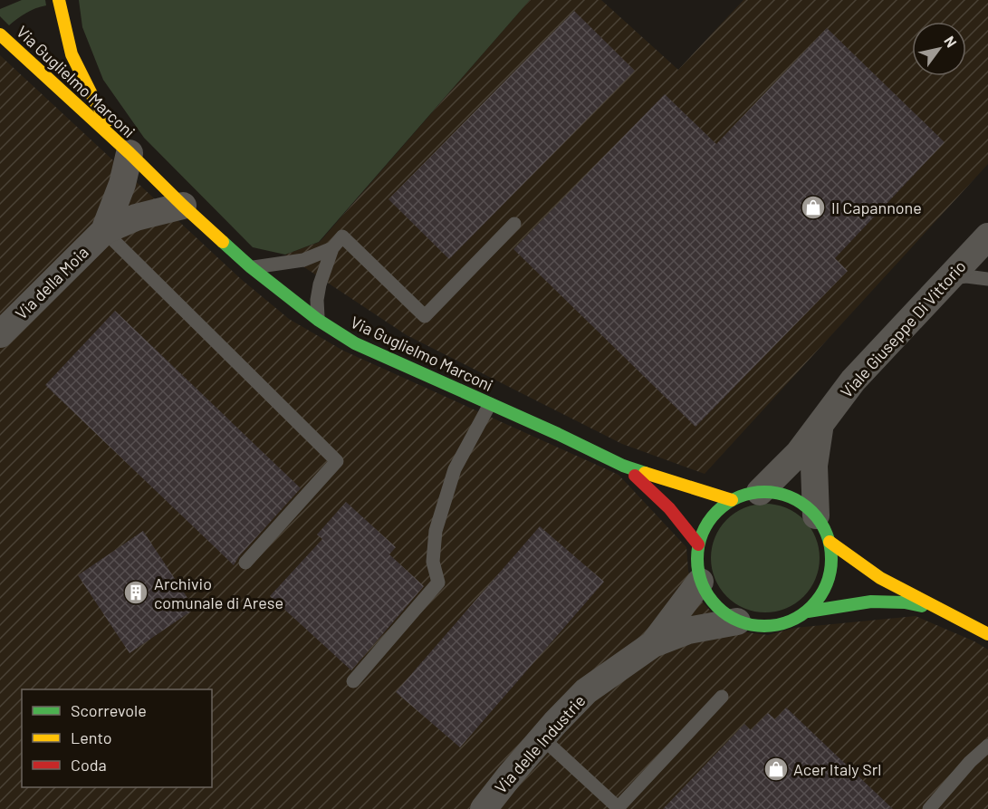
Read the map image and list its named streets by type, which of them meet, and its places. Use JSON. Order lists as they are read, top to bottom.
{
  "streets": {
    "street": [
      "Via Guglielmo Marconi",
      "Via della Moia",
      "Viale Giuseppe Di Vittorio",
      "Via delle Industrie"
    ]
  },
  "crossings": [
    ["Via Guglielmo Marconi", "Via della Moia"],
    ["Via Guglielmo Marconi", "Viale Giuseppe Di Vittorio"],
    ["Via Guglielmo Marconi", "Via delle Industrie"],
    ["Viale Giuseppe Di Vittorio", "Via delle Industrie"]
  ],
  "places": {
    "shop": ["Il Capannone", "Acer Italy Srl"],
    "building": ["Archivio comunale di Arese"]
  },
  "legend": ["Scorrevole", "Lento", "Coda"],
  "north": "top right"
}
